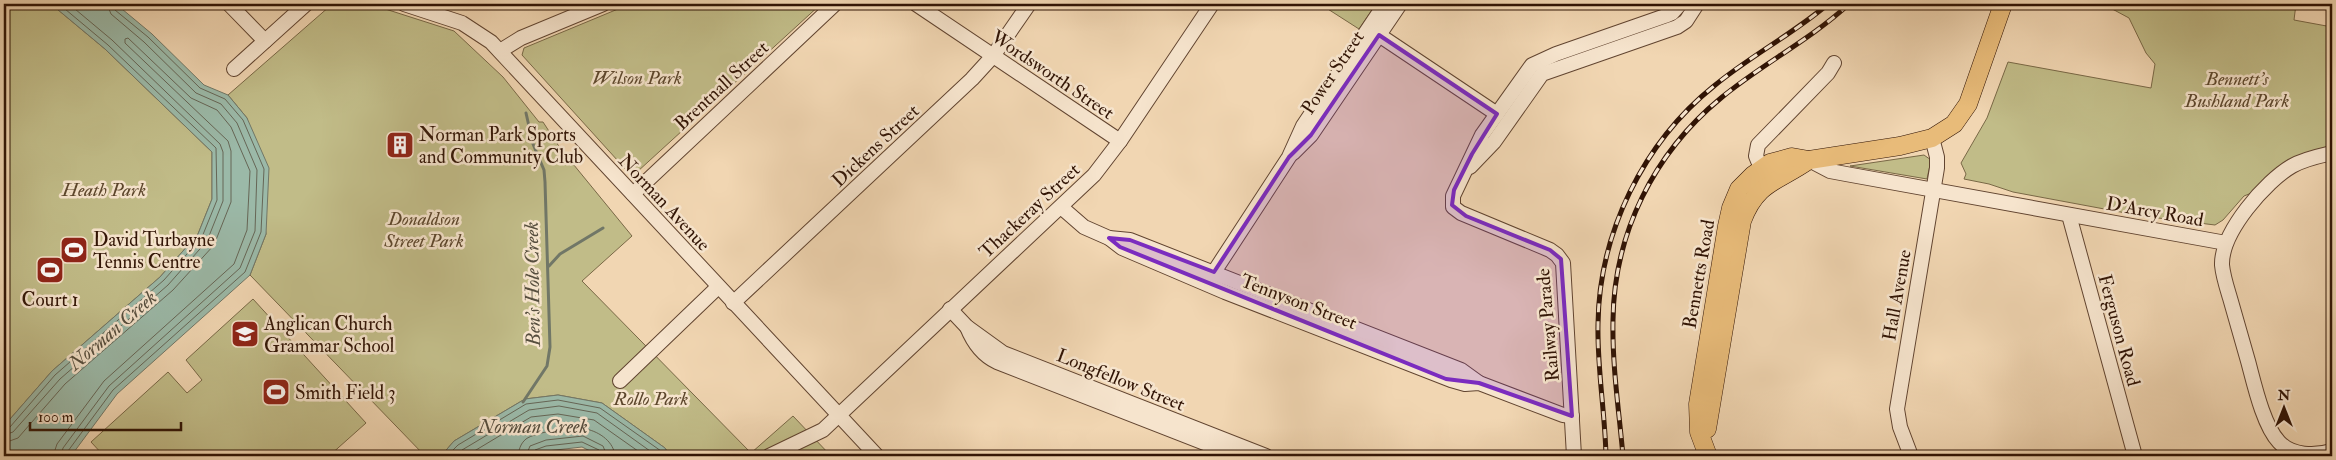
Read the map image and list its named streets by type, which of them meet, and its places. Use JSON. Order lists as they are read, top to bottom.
{
  "streets": {
    "main road": ["Bennetts Road"],
    "street": [
      "Power Street",
      "Wordsworth Street",
      "Brentnall Street",
      "Dickens Street",
      "Norman Avenue",
      "Thackeray Street",
      "D'Arcy Road",
      "Hall Avenue",
      "Tennyson Street",
      "Railway Parade",
      "Ferguson Road",
      "Longfellow Street"
    ]
  },
  "crossings": [
    ["Power Street", "Tennyson Street"],
    ["Wordsworth Street", "Dickens Street"],
    ["Wordsworth Street", "Thackeray Street"],
    ["Brentnall Street", "Norman Avenue"],
    ["Dickens Street", "Norman Avenue"],
    ["Norman Avenue", "Thackeray Street"],
    ["Thackeray Street", "Tennyson Street"],
    ["Thackeray Street", "Longfellow Street"],
    ["D'Arcy Road", "Bennetts Road"],
    ["D'Arcy Road", "Hall Avenue"],
    ["D'Arcy Road", "Ferguson Road"],
    ["Bennetts Road", "Hall Avenue"],
    ["Tennyson Street", "Railway Parade"]
  ],
  "water": ["Ben's Hole Creek", "Norman Creek"],
  "parks": [
    "Wilson Park",
    "Bennett's Bushland Park",
    "Heath Park",
    "Donaldson Street Park",
    "Rollo Park"
  ],
  "places": {
    "building": ["Norman Park Sports and Community Club"],
    "sports": ["David Turbayne Tennis Centre", "Court 1", "Smith Field 3"],
    "school or university": ["Anglican Church Grammar School"]
  },
  "scale_bar": "100 m",
  "north": "top"
}
